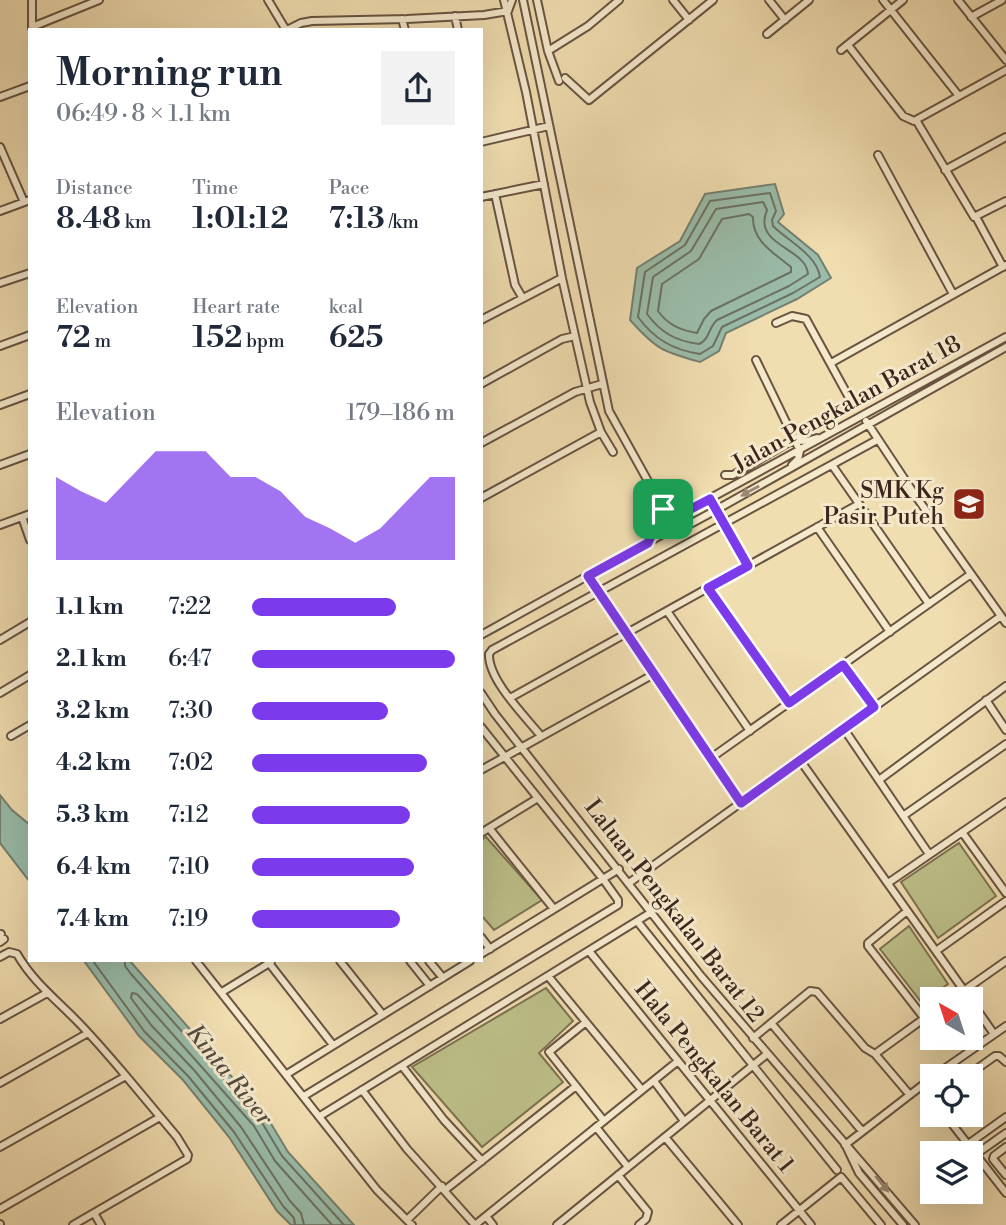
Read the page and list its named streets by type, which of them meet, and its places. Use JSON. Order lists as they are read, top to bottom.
{
  "streets": {
    "street": ["Jalan Pengkalan Barat 18", "Laluan Pengkalan Barat 12", "Hala Pengkalan Barat 1"]
  },
  "water": ["Kinta River"],
  "places": {
    "school or university": ["SMK Kg Pasir Puteh"]
  },
  "north": "top left",
  "page": {
    "heading": ["Morning run", "06:49 · 8 × 1.1 km"],
    "stats": [
      ["Distance", "8.48 km"],
      ["Time", "1:01:12"],
      ["Pace", "7:13 /km"],
      ["Elevation", "72 m"],
      ["Heart rate", "152 bpm"],
      ["kcal", "625"]
    ],
    "chart": ["Elevation", "179–186 m"],
    "list": [
      {
        "name": "1.1 km",
        "note": "7:22"
      },
      {
        "name": "2.1 km",
        "note": "6:47"
      },
      {
        "name": "3.2 km",
        "note": "7:30"
      },
      {
        "name": "4.2 km",
        "note": "7:02"
      },
      {
        "name": "5.3 km",
        "note": "7:12"
      },
      {
        "name": "6.4 km",
        "note": "7:10"
      },
      {
        "name": "7.4 km",
        "note": "7:19"
      }
    ]
  }
}
